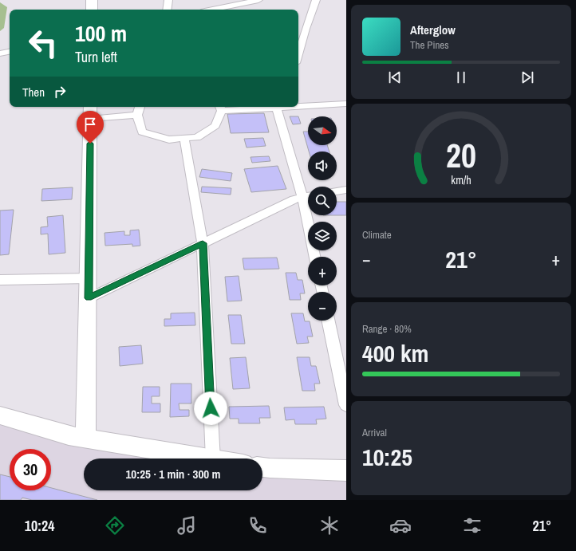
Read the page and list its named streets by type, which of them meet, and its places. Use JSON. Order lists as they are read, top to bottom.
{
  "north": "right",
  "page": {
    "turn": ["100 m", "Turn left"],
    "song": ["Afterglow", "The Pines"],
    "then": "Then",
    "map_buttons": ["+", "−"],
    "tile": [
      "Climate",
      ["Range · 80%", "400 km"],
      ["Arrival", "10:25"]
    ],
    "heat": ["−", "21°", "+"],
    "limit": "30",
    "trip": "10:25 · 1 min · 300 m",
    "tabs": ["10:24", "21°"],
    "gauge": ["20", "km/h"]
  }
}
